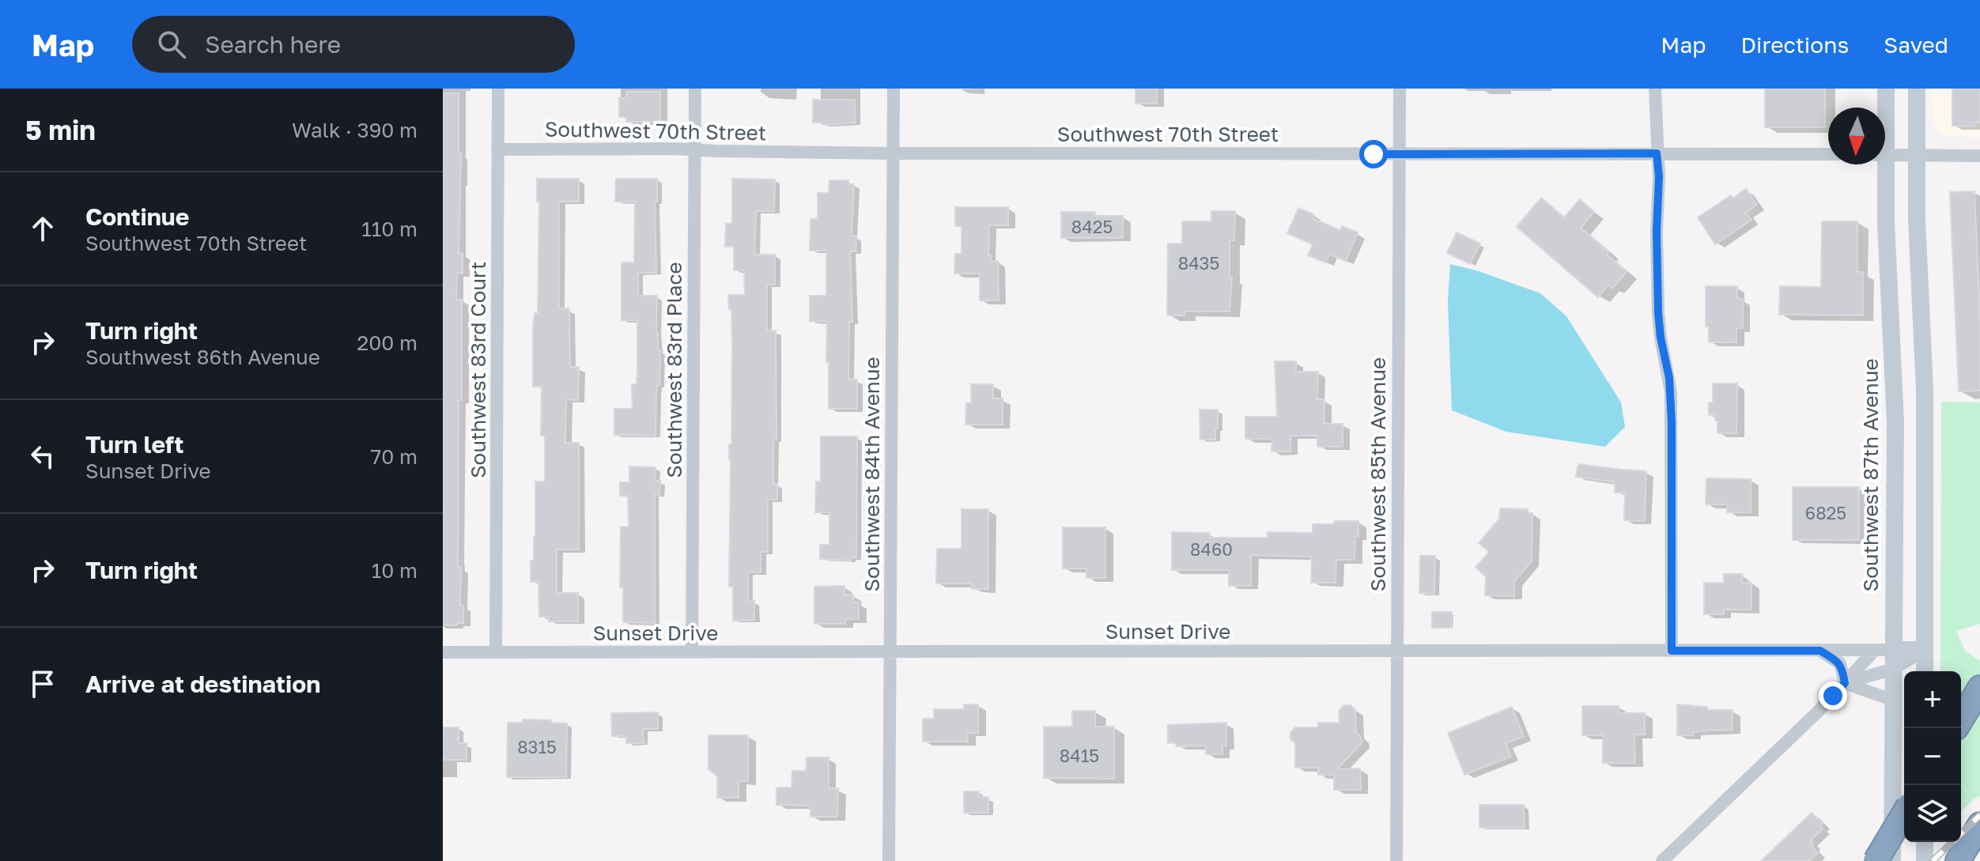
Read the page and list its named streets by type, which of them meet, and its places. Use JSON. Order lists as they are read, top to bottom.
{
  "streets": {
    "main road": ["Southwest 87th Avenue"],
    "street": [
      "Southwest 70th Street",
      "Southwest 83rd Court",
      "Southwest 83rd Place",
      "Southwest 84th Avenue",
      "Southwest 85th Avenue",
      "Sunset Drive"
    ]
  },
  "crossings": [
    ["Southwest 70th Street", "Southwest 83rd Court"],
    ["Southwest 70th Street", "Southwest 83rd Place"],
    ["Southwest 70th Street", "Southwest 84th Avenue"],
    ["Southwest 70th Street", "Southwest 85th Avenue"],
    ["Southwest 83rd Court", "Sunset Drive"],
    ["Southwest 83rd Place", "Sunset Drive"],
    ["Southwest 84th Avenue", "Sunset Drive"],
    ["Southwest 85th Avenue", "Sunset Drive"],
    ["Southwest 87th Avenue", "Sunset Drive"]
  ],
  "house_numbers": [
    "8425",
    "8435",
    "6825",
    "8460",
    "8315",
    "8415"
  ],
  "north": "bottom",
  "page": {
    "header": "Map",
    "search": "Search here",
    "nav": ["Map", "Directions", "Saved"],
    "heading": ["5 min", "Walk · 390 m"],
    "list": [
      ["Continue", "Southwest 70th Street", "110 m"],
      ["Turn right", "Southwest 86th Avenue", "200 m"],
      ["Turn left", "Sunset Drive", "70 m"],
      ["Turn right", "10 m"],
      "Arrive at destination"
    ],
    "map_buttons": ["+", "−"]
  }
}
